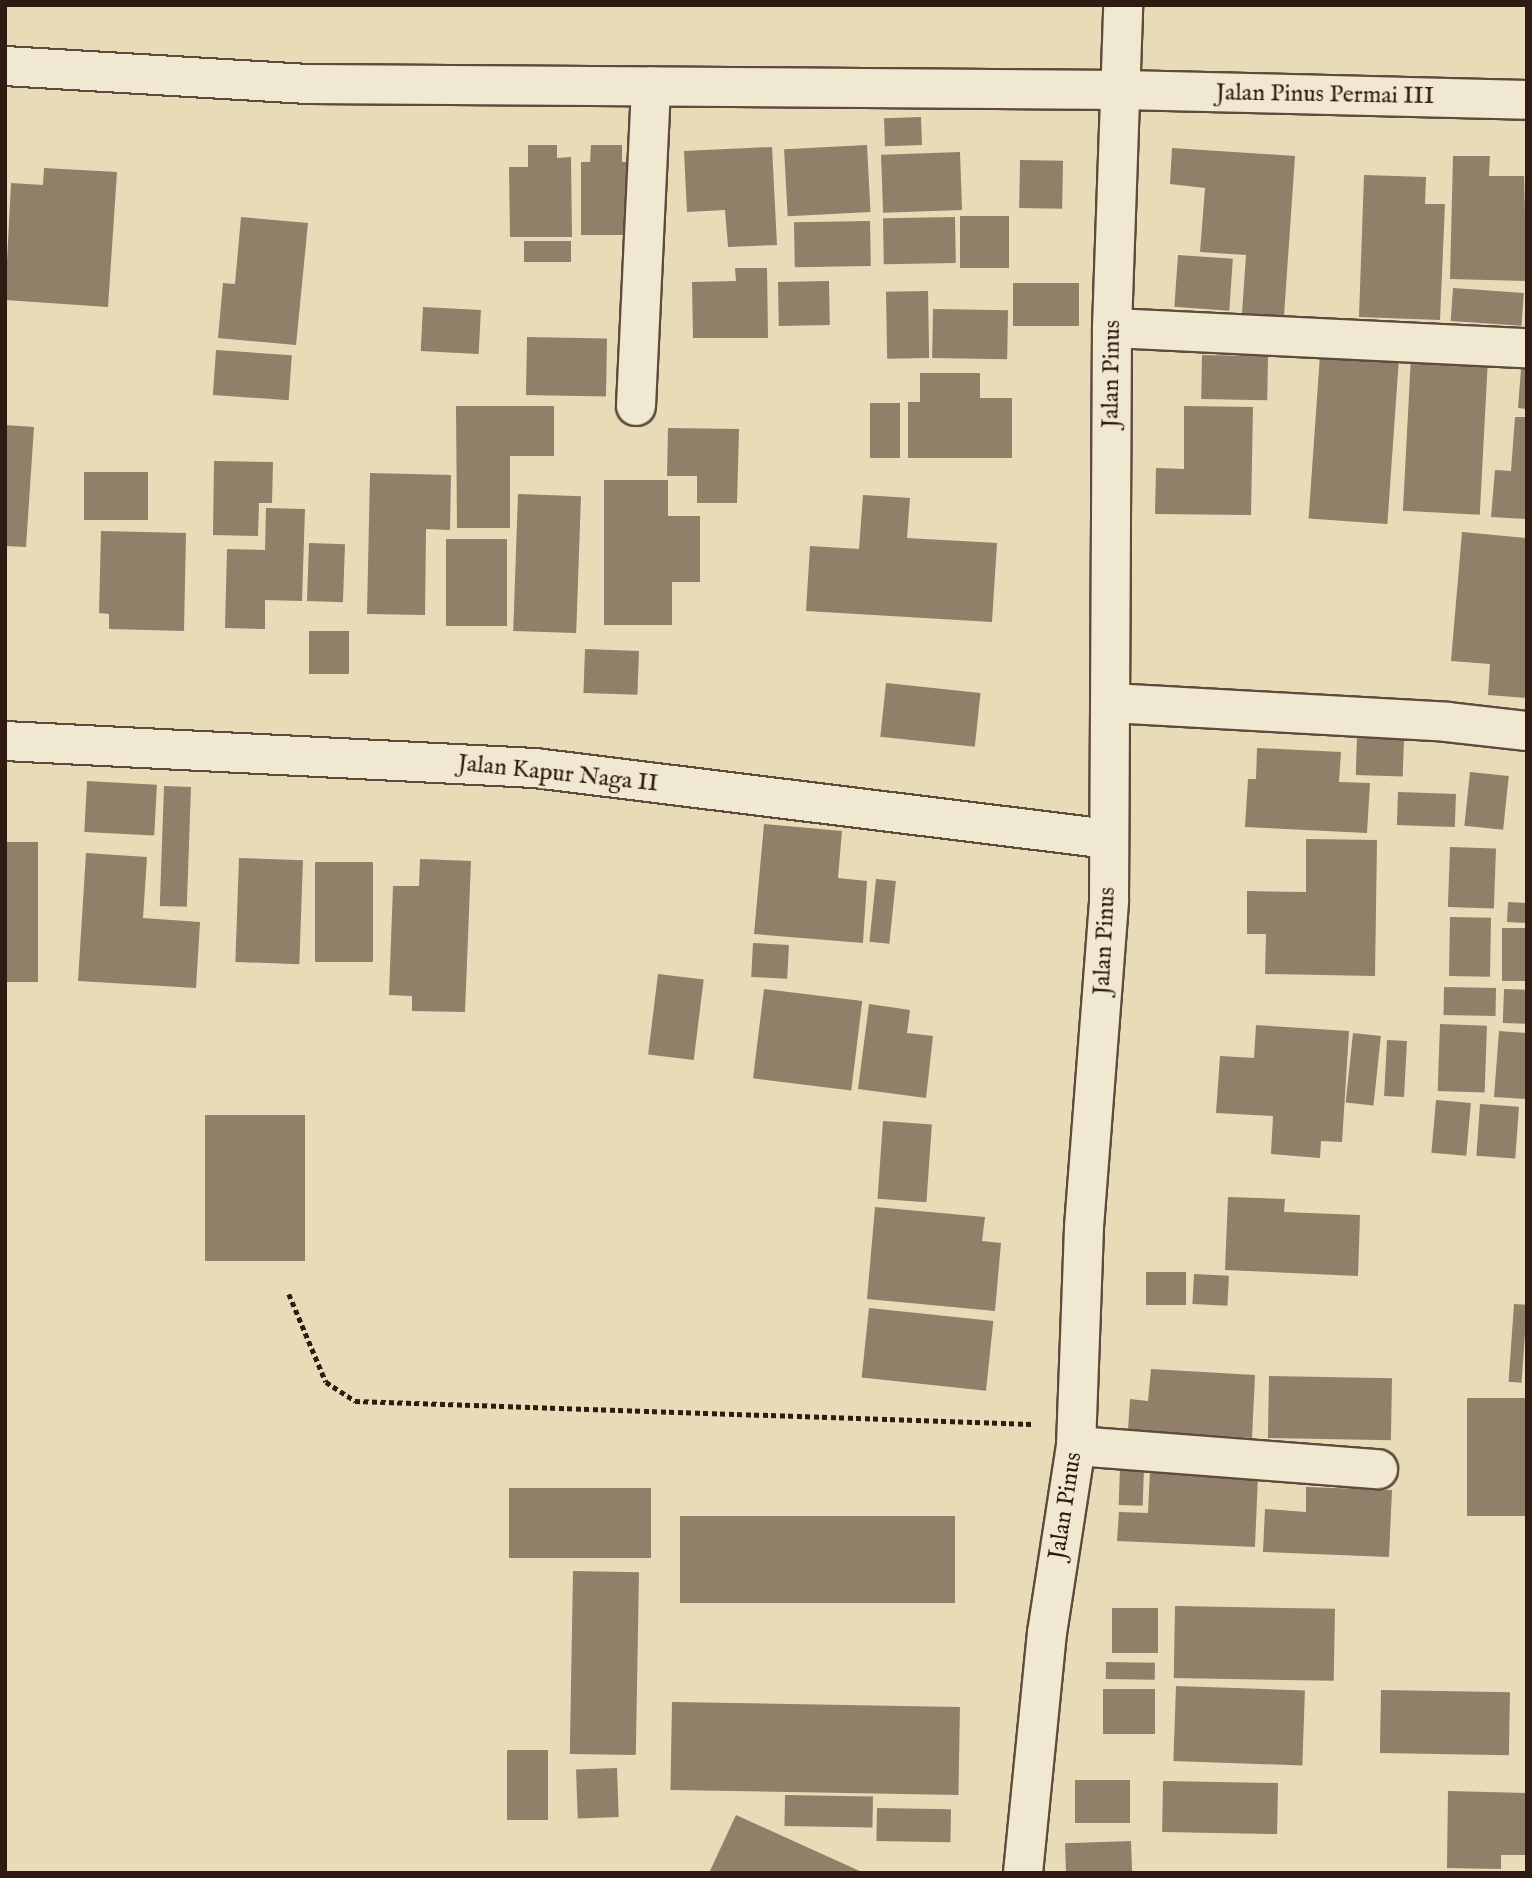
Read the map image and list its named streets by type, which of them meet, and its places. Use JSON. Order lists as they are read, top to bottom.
{
  "streets": {
    "street": ["Jalan Pinus Permai III", "Jalan Pinus", "Jalan Kapur Naga II"]
  },
  "crossings": [
    ["Jalan Pinus Permai III", "Jalan Pinus"],
    ["Jalan Pinus", "Jalan Kapur Naga II"]
  ]
}
